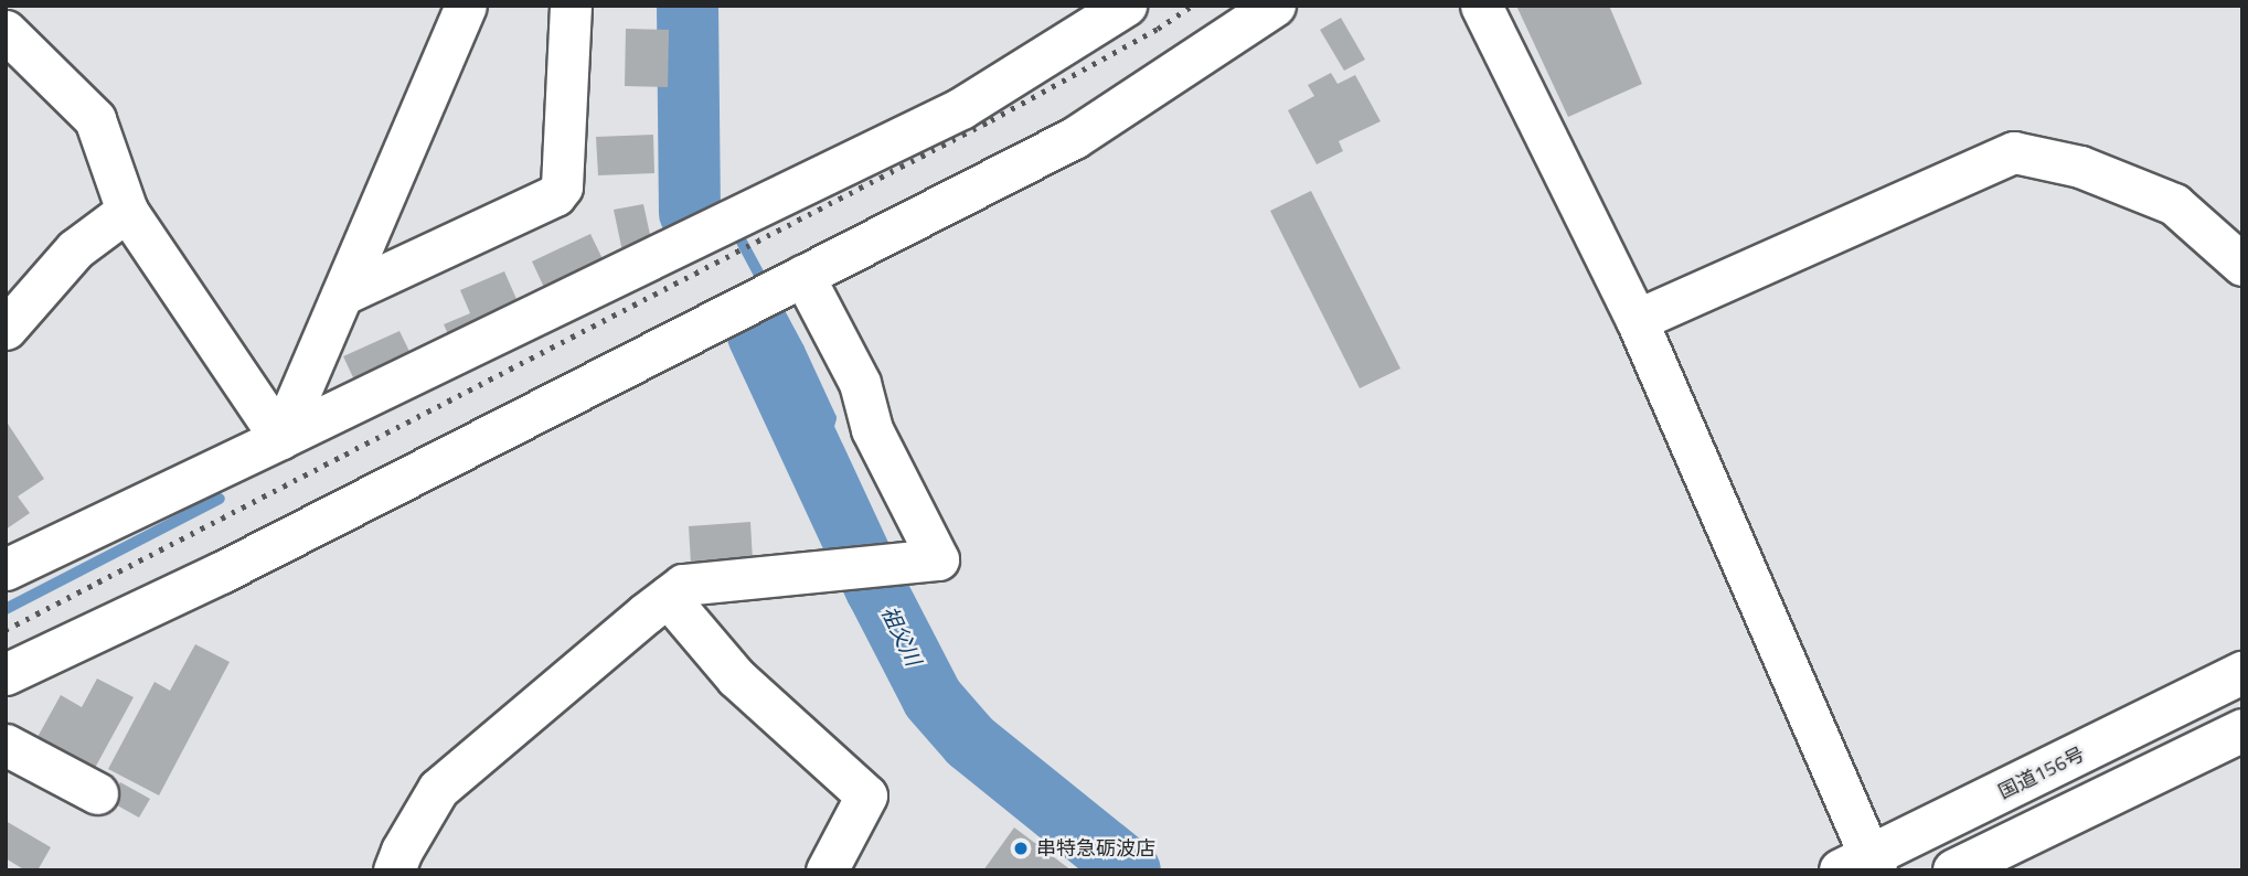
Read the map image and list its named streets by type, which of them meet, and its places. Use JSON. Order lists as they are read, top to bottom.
{
  "streets": {
    "highway": ["国道156号"]
  },
  "water": ["祖父川"],
  "places": ["串特急砺波店"]
}
